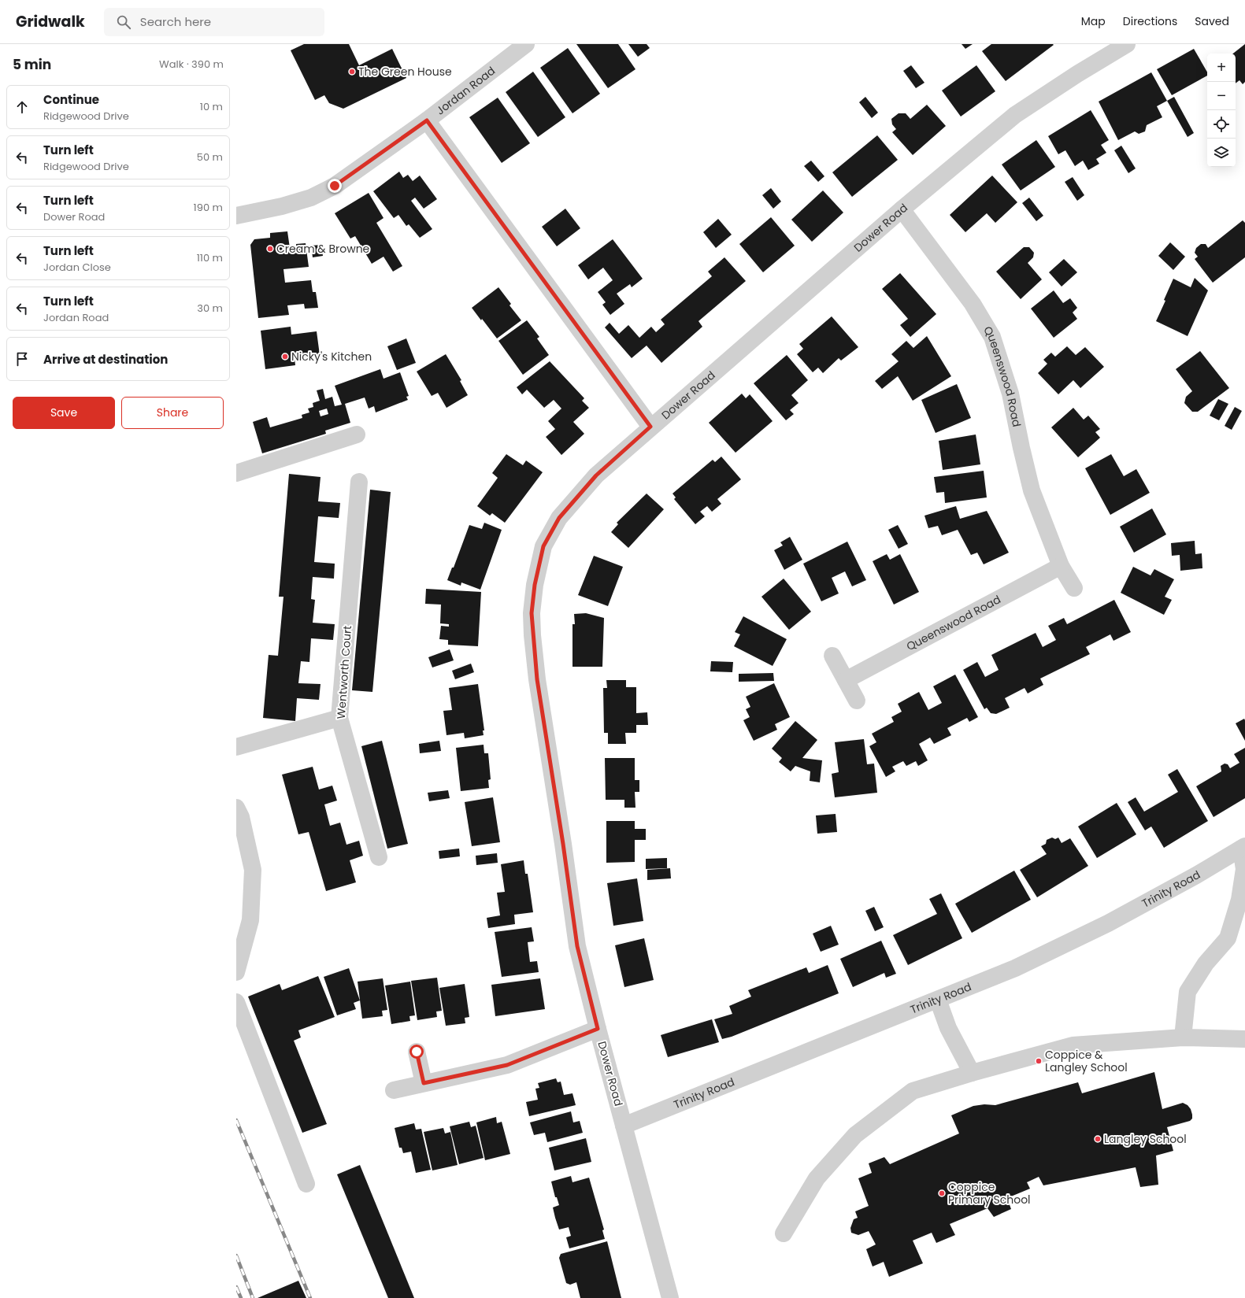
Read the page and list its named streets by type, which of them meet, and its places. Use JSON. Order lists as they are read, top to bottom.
{
  "streets": {
    "street": [
      "Jordan Road",
      "Dower Road",
      "Queenswood Road",
      "Wentworth Court",
      "Trinity Road"
    ]
  },
  "crossings": [
    ["Dower Road", "Queenswood Road"],
    ["Dower Road", "Trinity Road"]
  ],
  "places": [
    "The Green House",
    "Cream & Browne",
    "Nicky's Kitchen",
    "Coppice & Langley School",
    "Langley School",
    "Coppice Primary School"
  ],
  "page": {
    "header": "Gridwalk",
    "search": "Search here",
    "nav": ["Map", "Directions", "Saved"],
    "heading": ["5 min", "Walk · 390 m"],
    "map_buttons": ["+", "−"],
    "list": [
      ["Continue", "Ridgewood Drive", "10 m"],
      ["Turn left", "Ridgewood Drive", "50 m"],
      ["Turn left", "Dower Road", "190 m"],
      ["Turn left", "Jordan Close", "110 m"],
      ["Turn left", "Jordan Road", "30 m"],
      "Arrive at destination"
    ],
    "buttons": ["Save", "Share"]
  }
}
